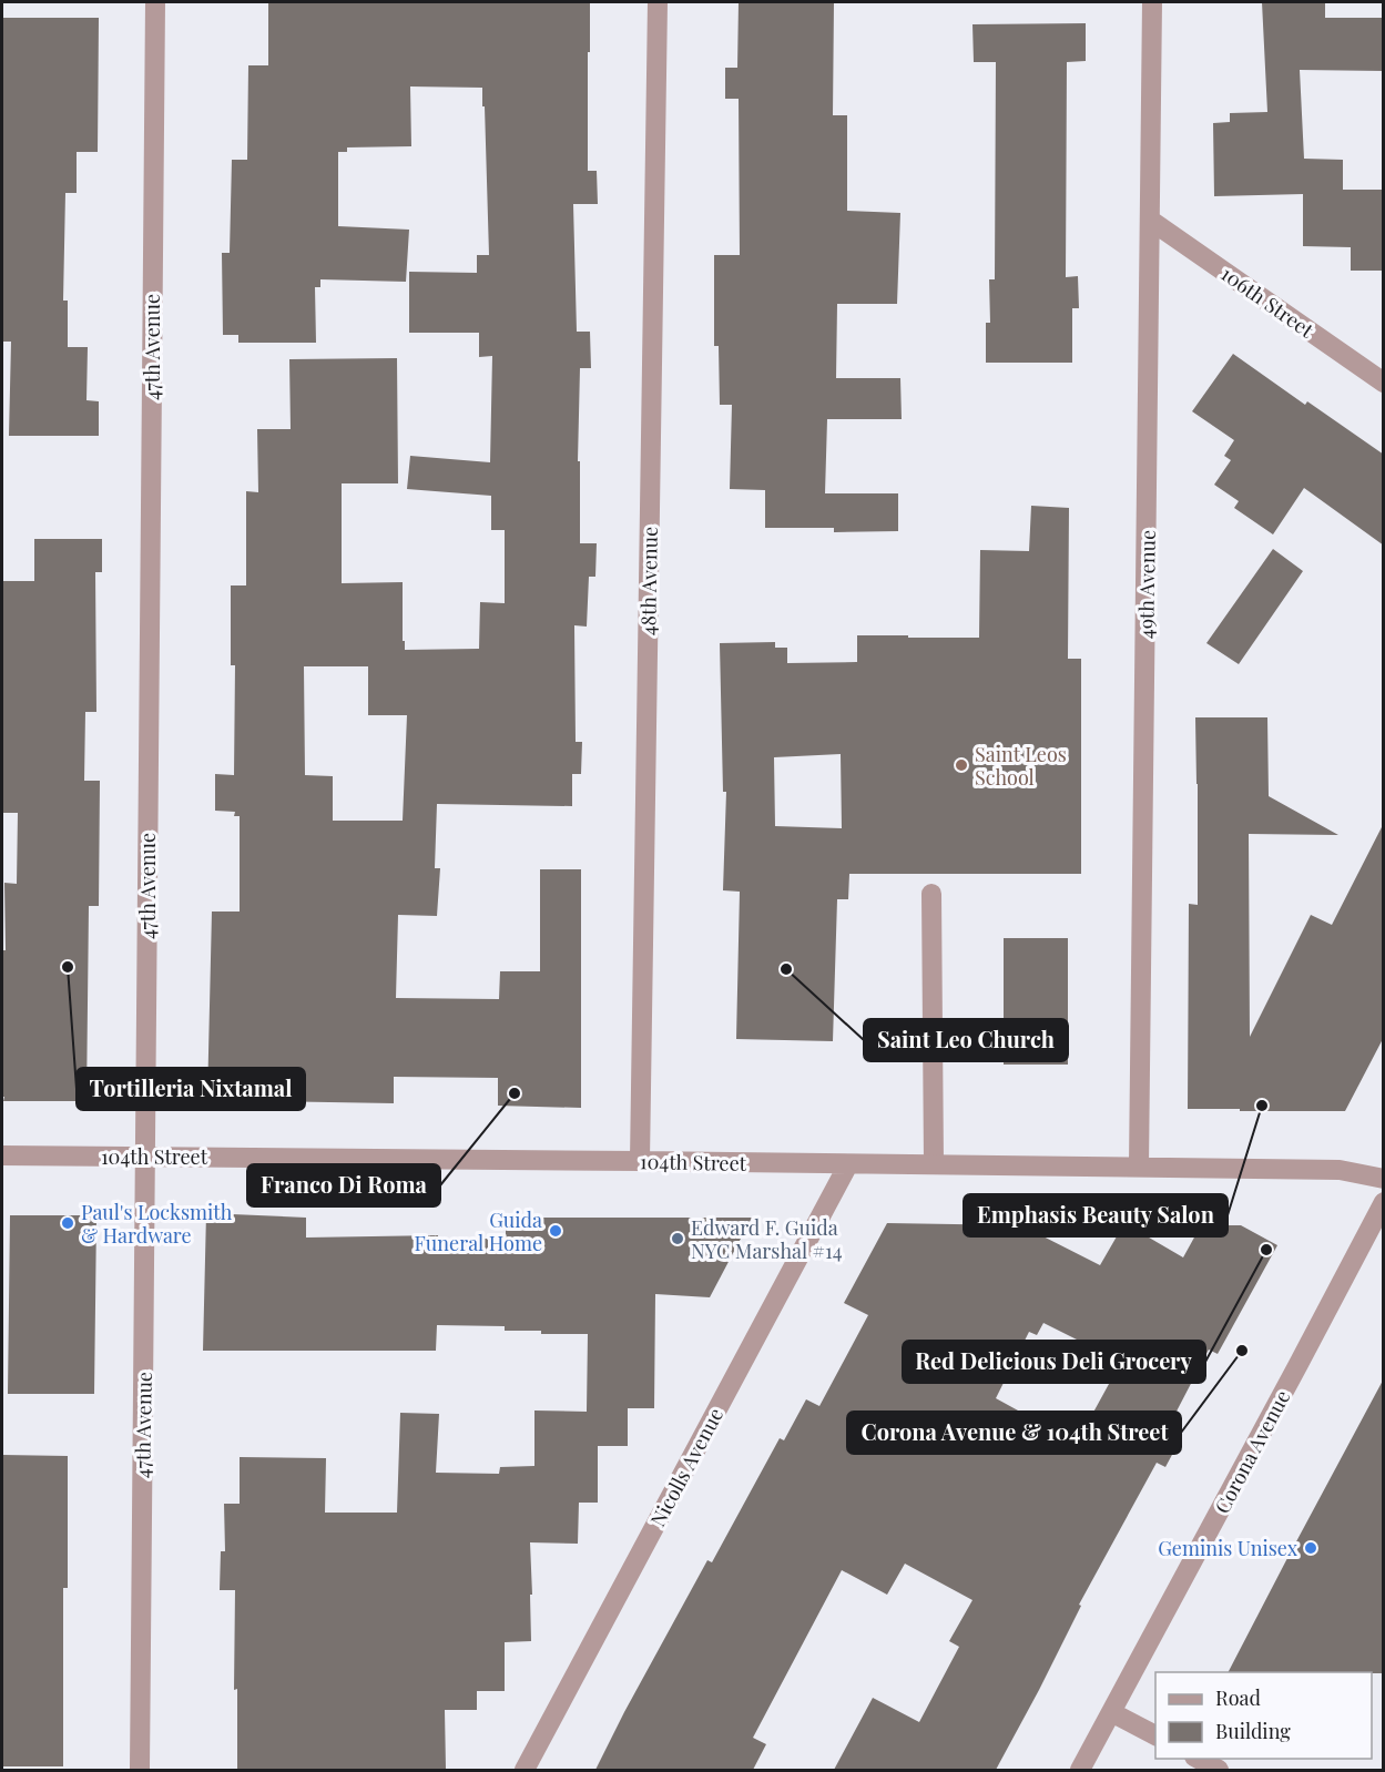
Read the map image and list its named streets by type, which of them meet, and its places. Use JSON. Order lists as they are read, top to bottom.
{
  "streets": {
    "street": [
      "106th Street",
      "47th Avenue",
      "48th Avenue",
      "49th Avenue",
      "104th Street",
      "Corona Avenue",
      "Nicolls Avenue"
    ]
  },
  "crossings": [
    ["106th Street", "49th Avenue"],
    ["47th Avenue", "104th Street"],
    ["48th Avenue", "104th Street"],
    ["49th Avenue", "104th Street"],
    ["104th Street", "Nicolls Avenue"]
  ],
  "places": [
    "Saint Leos School",
    "Tortilleria Nixtamal",
    "Saint Leo Church",
    "Franco Di Roma",
    "Emphasis Beauty Salon",
    "Paul's Locksmith & Hardware",
    "Guida Funeral Home",
    "Edward F. Guida NYC Marshal #14",
    "Red Delicious Deli Grocery",
    "Corona Avenue & 104th Street",
    "Geminis Unisex"
  ],
  "legend": ["Road", "Building"]
}
